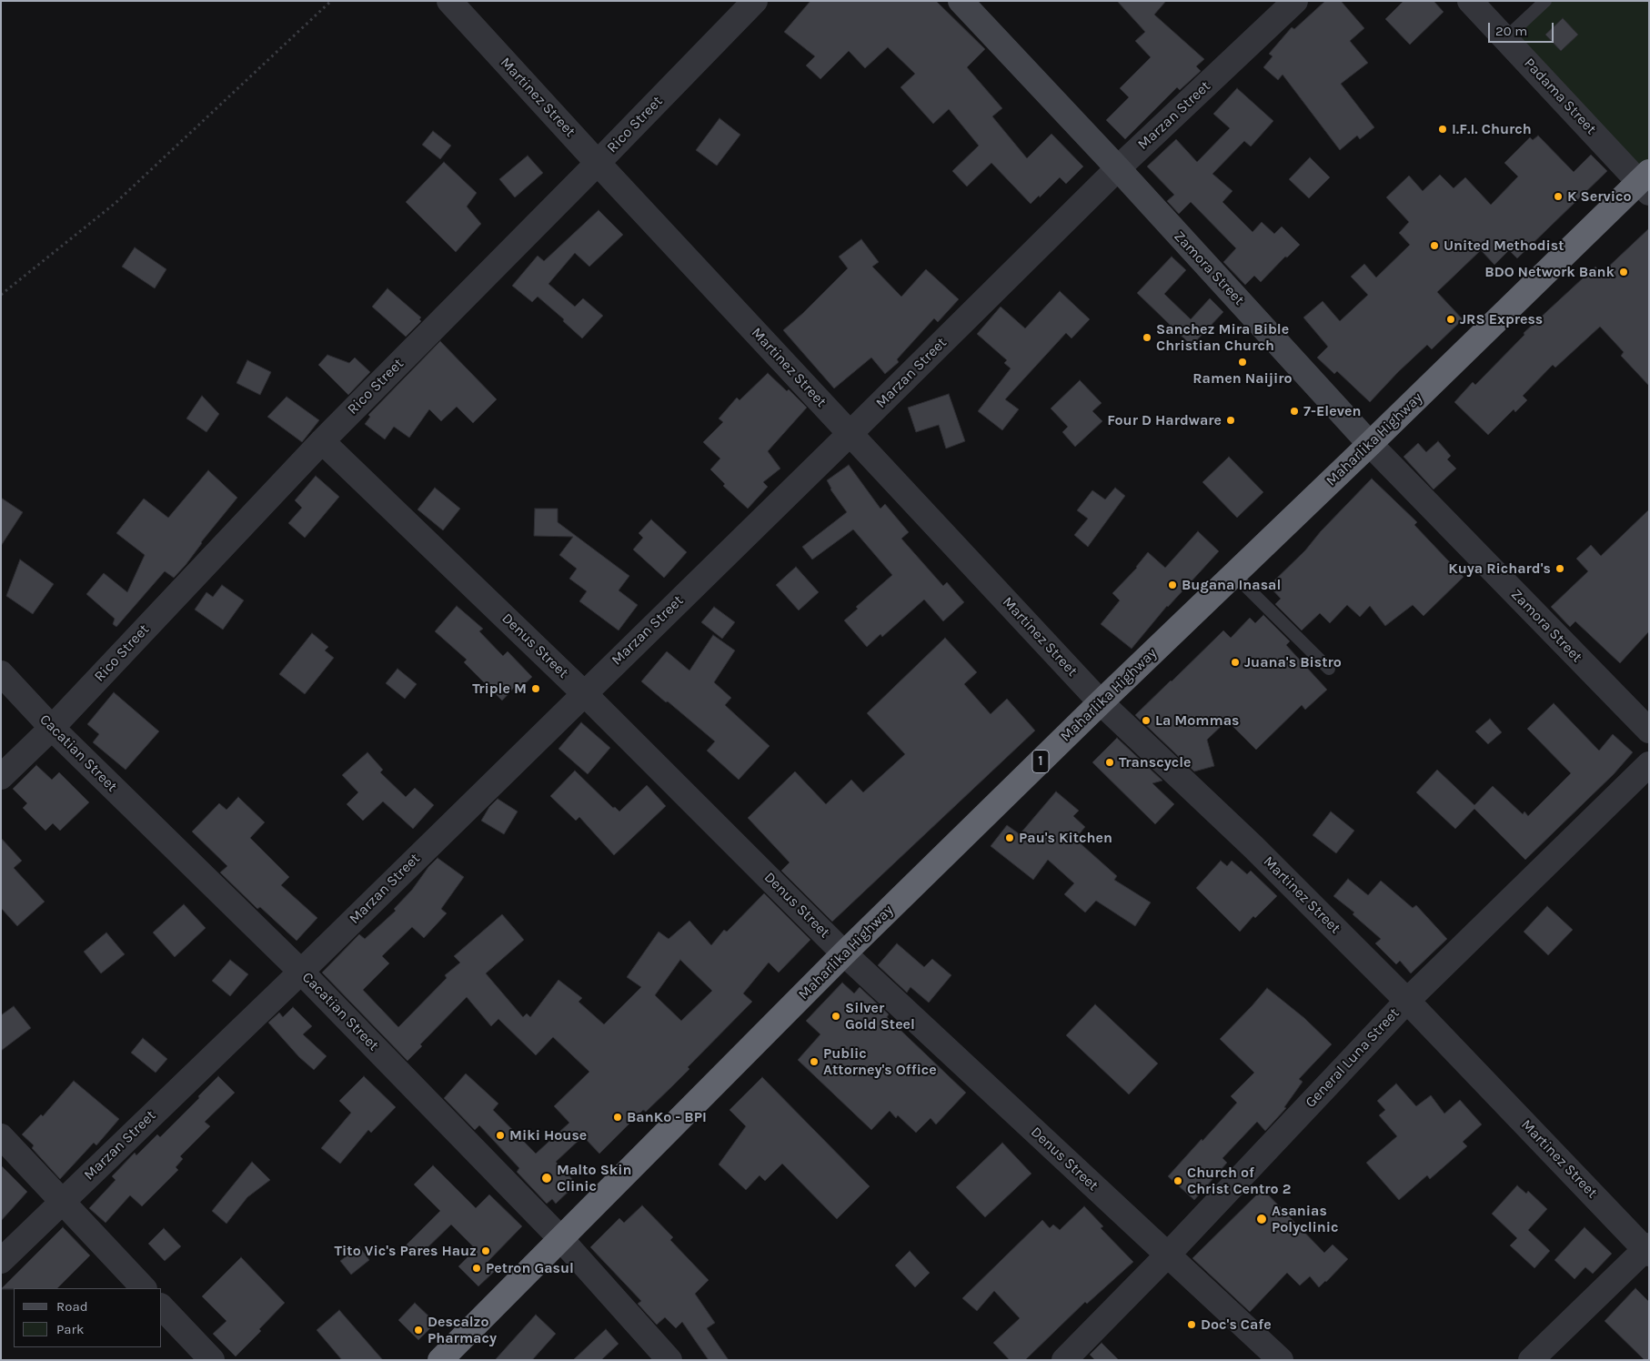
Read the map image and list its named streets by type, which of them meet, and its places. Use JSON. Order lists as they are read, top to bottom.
{
  "streets": {
    "highway": ["Maharlika Highway", "1"],
    "street": [
      "Padama Street",
      "Martinez Street",
      "Marzan Street",
      "Rico Street",
      "Zamora Street",
      "Denus Street",
      "Cacatian Street",
      "General Luna Street"
    ]
  },
  "crossings": [
    ["Padama Street", "Maharlika Highway"],
    ["Martinez Street", "Marzan Street"],
    ["Martinez Street", "Rico Street"],
    ["Martinez Street", "Maharlika Highway"],
    ["Martinez Street", "General Luna Street"],
    ["Marzan Street", "Zamora Street"],
    ["Marzan Street", "Denus Street"],
    ["Marzan Street", "Cacatian Street"],
    ["Rico Street", "Denus Street"],
    ["Rico Street", "Cacatian Street"],
    ["Zamora Street", "Maharlika Highway"],
    ["Maharlika Highway", "Denus Street"],
    ["Maharlika Highway", "Cacatian Street"],
    ["Denus Street", "General Luna Street"]
  ],
  "places": [
    "I.F.I. Church",
    "K Servico",
    "United Methodist",
    "BDO Network Bank",
    "JRS Express",
    "Sanchez Mira Bible Christian Church",
    "Ramen Naijiro",
    "7-Eleven",
    "Four D Hardware",
    "Kuya Richard's",
    "Bugana Inasal",
    "Juana's Bistro",
    "Triple M",
    "La Mommas",
    "Transcycle",
    "Pau's Kitchen",
    "Silver Gold Steel",
    "Public Attorney's Office",
    "BanKo - BPI",
    "Miki House",
    "Malto Skin Clinic",
    "Church of Christ Centro 2",
    "Asanias Polyclinic",
    "Tito Vic's Pares Hauz",
    "Petron Gasul",
    "Doc's Cafe",
    "Descalzo Pharmacy"
  ],
  "legend": ["Road", "Park"],
  "scale_bar": "20 m"
}
